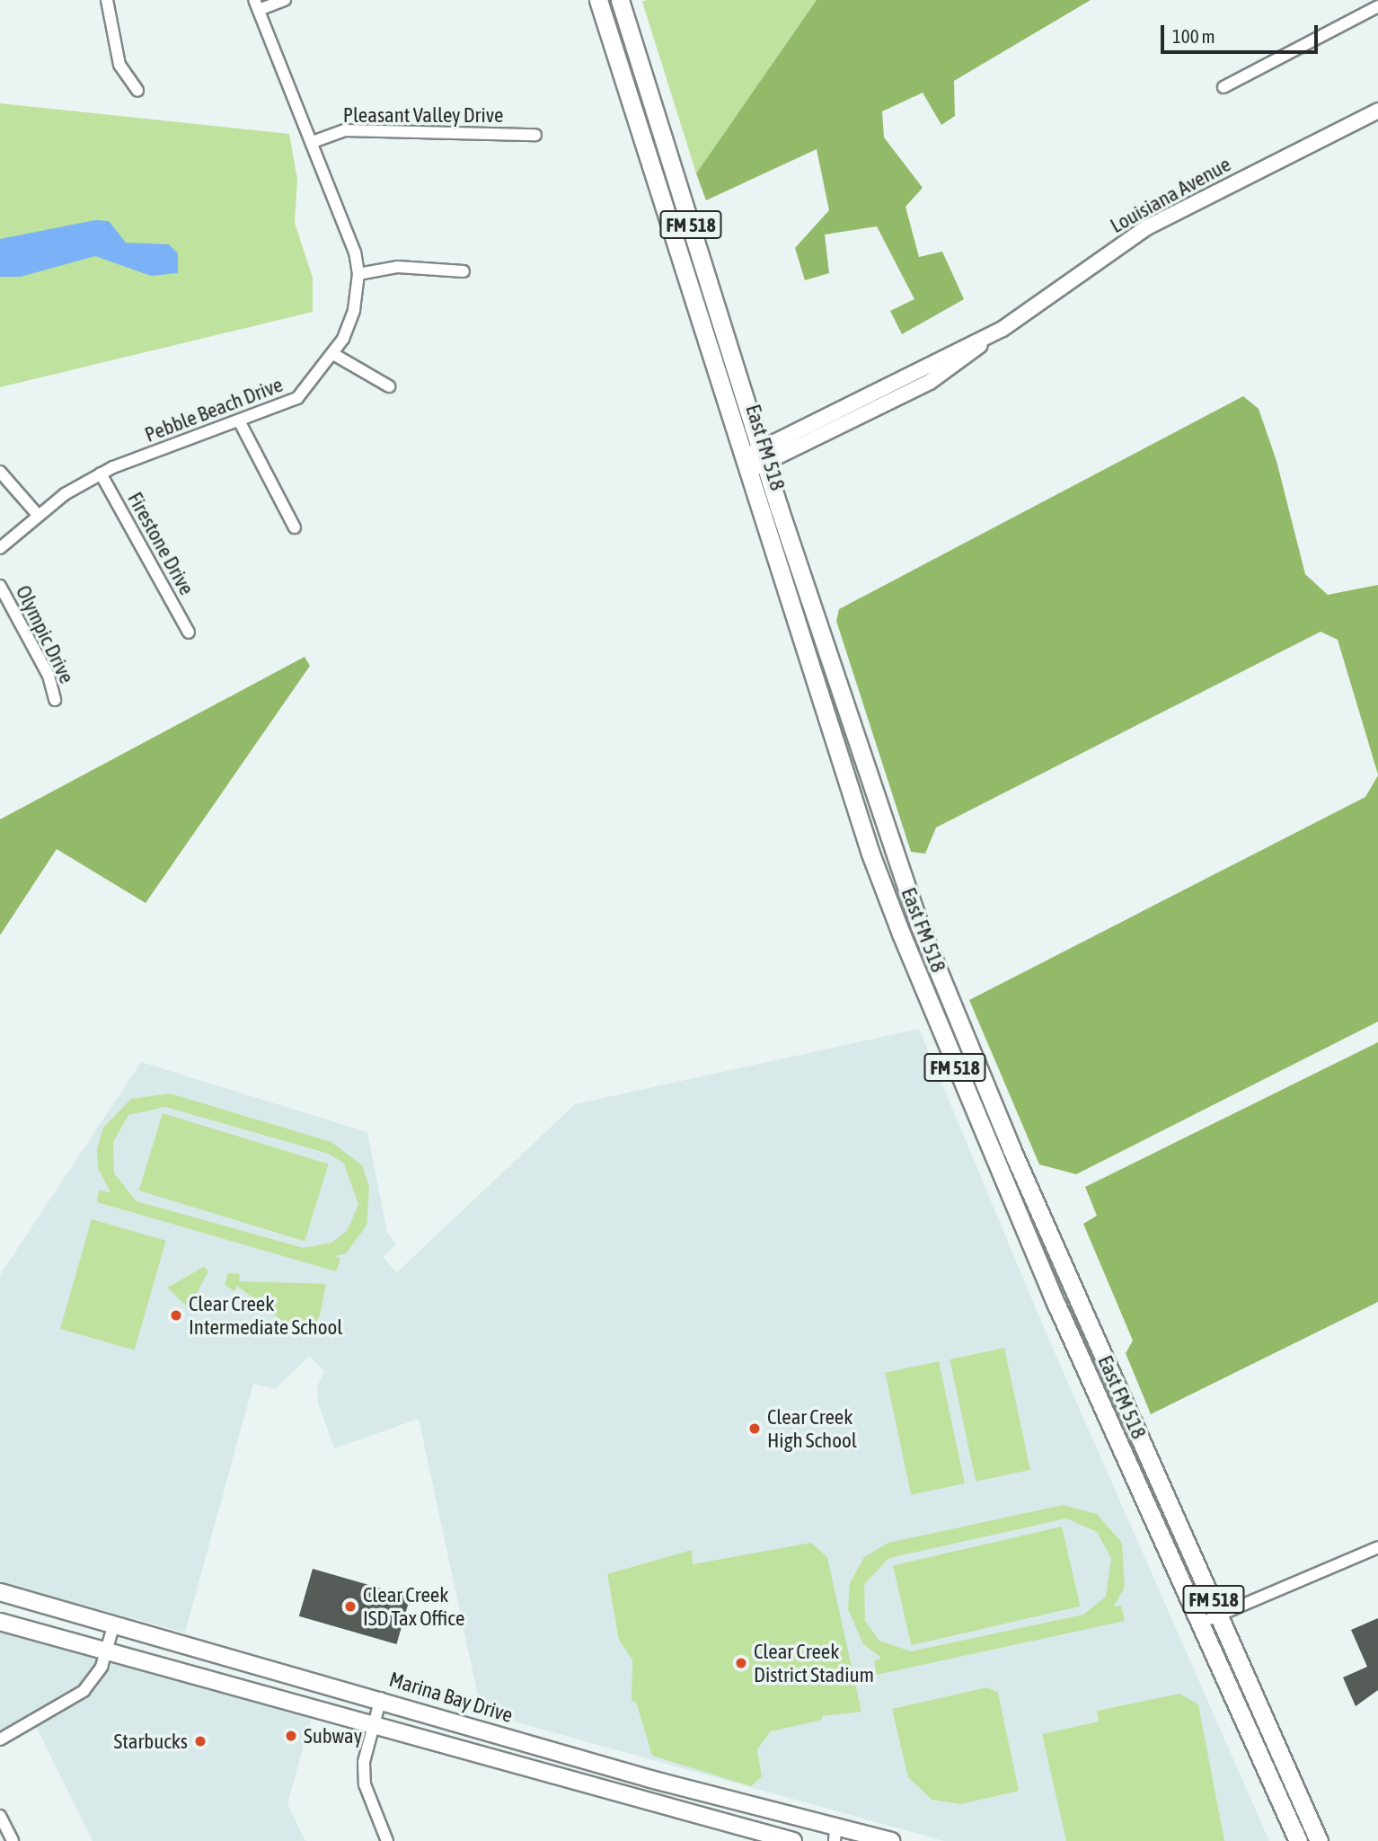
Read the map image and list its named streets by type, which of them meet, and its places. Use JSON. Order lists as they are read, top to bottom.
{
  "streets": {
    "main road": ["FM 518", "East FM 518", "Marina Bay Drive"],
    "street": [
      "Pleasant Valley Drive",
      "Louisiana Avenue",
      "Pebble Beach Drive",
      "Firestone Drive",
      "Olympic Drive"
    ]
  },
  "crossings": [
    ["Pleasant Valley Drive", "Pebble Beach Drive"],
    ["Louisiana Avenue", "East FM 518"],
    ["Pebble Beach Drive", "Firestone Drive"]
  ],
  "places": [
    "Clear Creek Intermediate School",
    "Clear Creek High School",
    "Clear Creek ISD Tax Office",
    "Clear Creek District Stadium",
    "Subway",
    "Starbucks"
  ],
  "scale_bar": "100 m"
}
